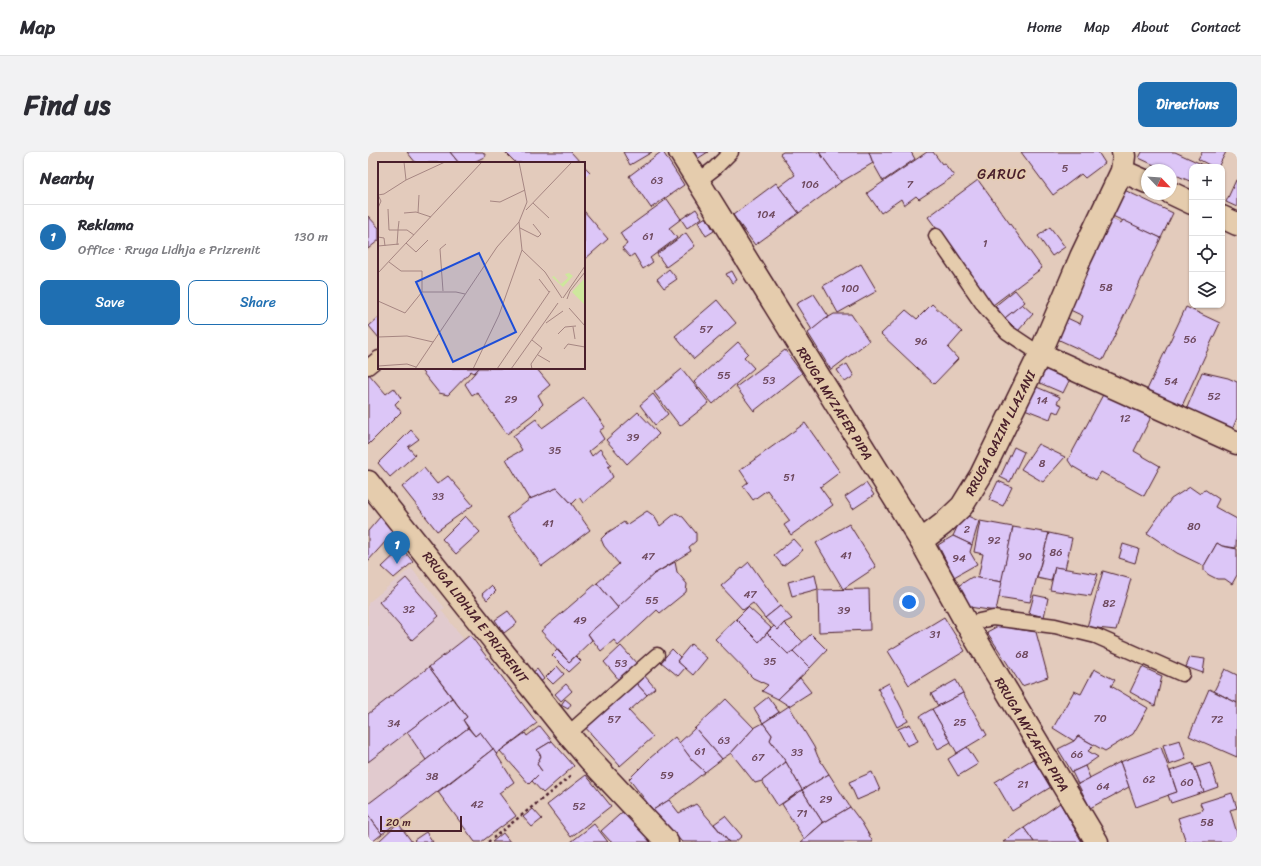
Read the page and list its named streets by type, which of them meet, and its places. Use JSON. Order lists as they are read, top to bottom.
{
  "streets": {
    "street": ["RRUGA MYZAFER PIPA", "RRUGA QAZIM LLAZANI", "RRUGA LIDHJA E PRIZRENIT"]
  },
  "crossings": [
    ["RRUGA MYZAFER PIPA", "RRUGA QAZIM LLAZANI"]
  ],
  "districts": ["GARUC"],
  "house_numbers": [
    "5",
    "63",
    "106",
    "7",
    "104",
    "61",
    "1",
    "58",
    "100",
    "57",
    "56",
    "96",
    "55",
    "53",
    "54",
    "52",
    "29",
    "14",
    "12",
    "39",
    "35",
    "8",
    "51",
    "33",
    "41",
    "80",
    "2",
    "92",
    "86",
    "41",
    "47",
    "90",
    "94",
    "47",
    "55",
    "82",
    "32",
    "39",
    "49",
    "31",
    "68",
    "35",
    "53",
    "70",
    "57",
    "72",
    "25",
    "34",
    "63",
    "61",
    "33",
    "66",
    "67",
    "59",
    "38",
    "62",
    "60",
    "21",
    "64",
    "29",
    "42",
    "52",
    "71",
    "58"
  ],
  "scale_bar": "20 m",
  "north": "bottom right",
  "page": {
    "header": "Map",
    "nav": [
      "Home",
      "Map",
      "About",
      "Contact"
    ],
    "title": "Find us",
    "buttons": [
      "Directions",
      ["Save", "Share"]
    ],
    "heading": "Nearby",
    "map_buttons": ["+", "−"],
    "list": [
      {
        "mark": "1",
        "name": "Reklama",
        "note": "Office · Rruga Lidhja e Prizrenit",
        "value": "130 m"
      }
    ],
    "pins": "1",
    "scale": "20 m"
  }
}
